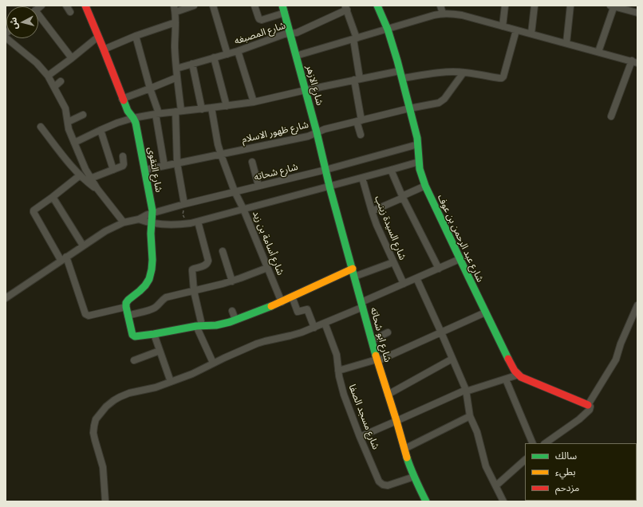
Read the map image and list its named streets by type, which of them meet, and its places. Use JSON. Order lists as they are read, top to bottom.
{
  "streets": {
    "street": [
      "شارع المصبغه",
      "شارع الازهر",
      "شارع ظهور الاسلام",
      "شارع التقوى",
      "شارع شحاته",
      "شارع السيدة زينب",
      "شارع عبد الرحمن بن عوف",
      "شارع أسامة بن زيد",
      "شارع ابو شحاته",
      "شارع مسجد الصفا"
    ]
  },
  "crossings": [
    ["شارع المصبغه", "شارع الازهر"],
    ["شارع الازهر", "شارع ظهور الاسلام"],
    ["شارع الازهر", "شارع شحاته"],
    ["شارع الازهر", "شارع ابو شحاته"],
    ["شارع ظهور الاسلام", "شارع التقوى"],
    ["شارع ظهور الاسلام", "شارع عبد الرحمن بن عوف"],
    ["شارع ظهور الاسلام", "شارع أسامة بن زيد"],
    ["شارع التقوى", "شارع شحاته"],
    ["شارع شحاته", "شارع عبد الرحمن بن عوف"],
    ["شارع شحاته", "شارع أسامة بن زيد"],
    ["شارع شحاته", "شارع ابو شحاته"],
    ["شارع ابو شحاته", "شارع مسجد الصفا"]
  ],
  "legend": ["سالك", "بطيء", "مزدحم"],
  "north": "left"
}
